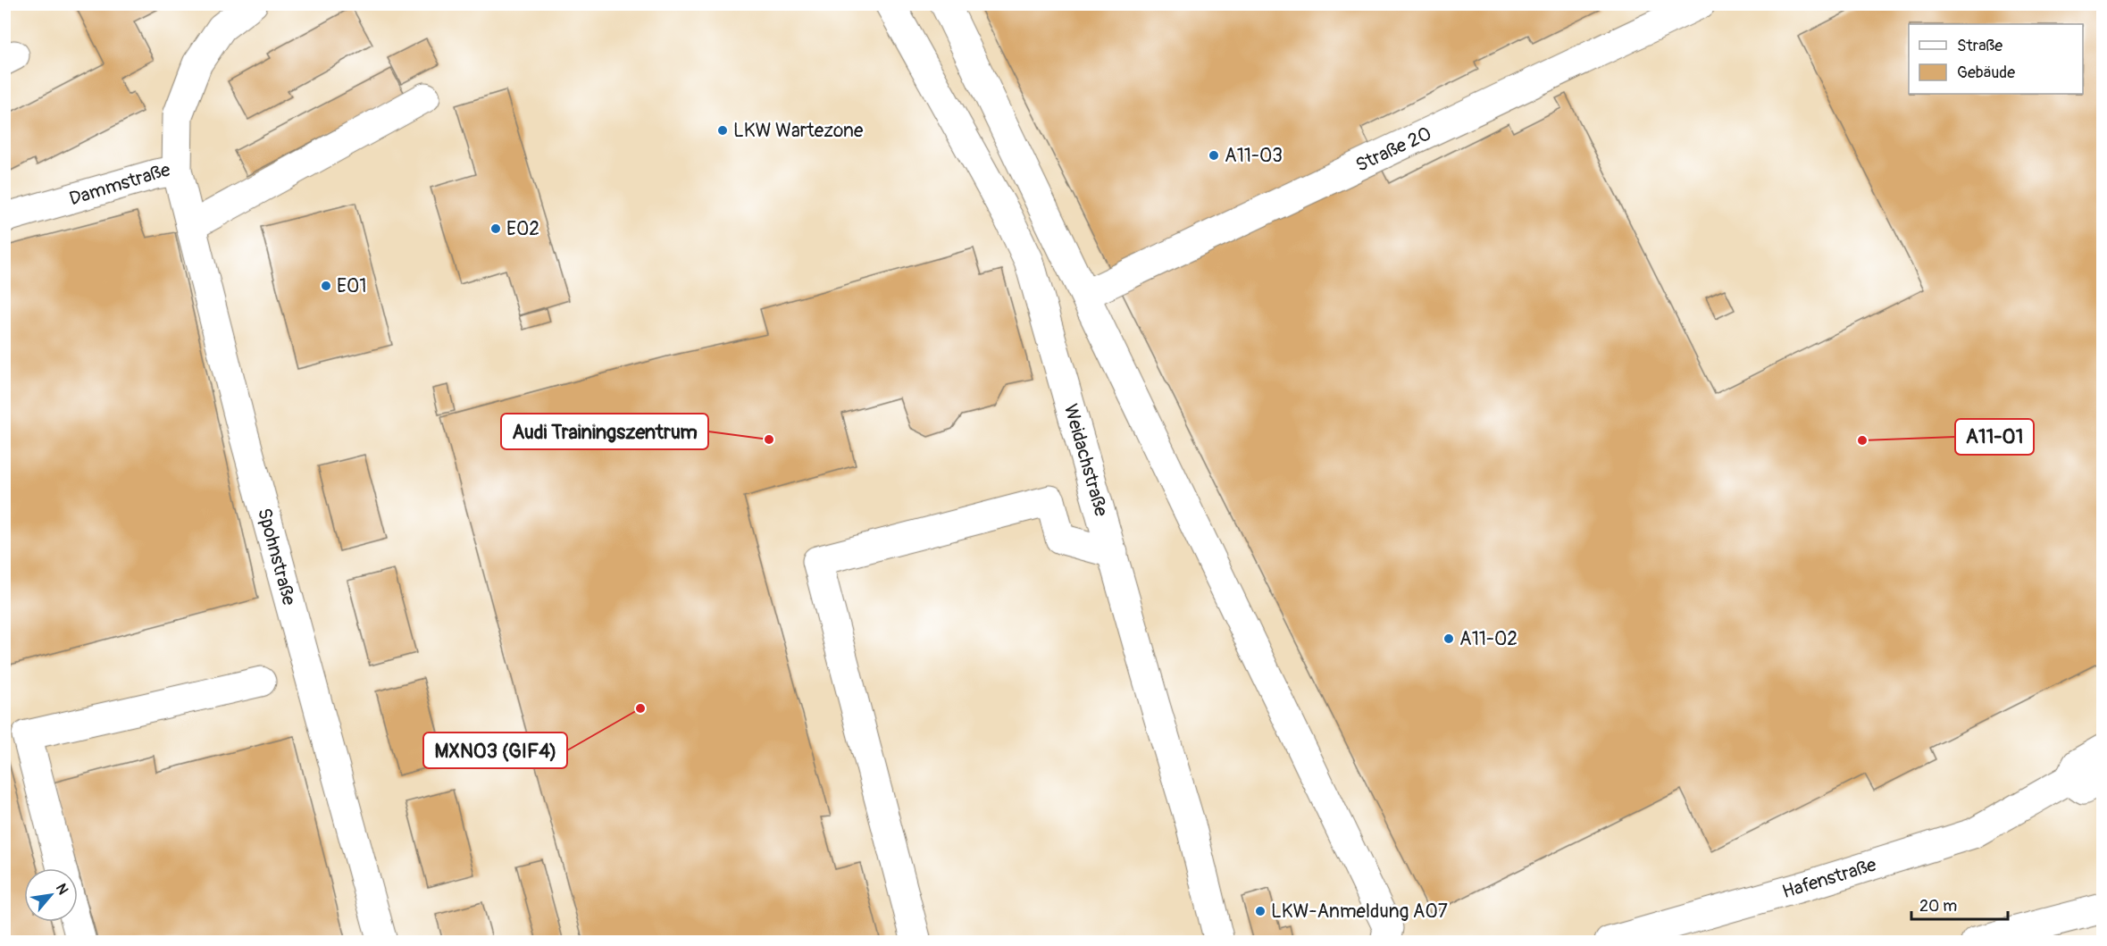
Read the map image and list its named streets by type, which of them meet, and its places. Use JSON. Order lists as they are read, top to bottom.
{
  "streets": {
    "street": [
      "Straße 20",
      "Dammstraße",
      "Weidachstraße",
      "Spohnstraße",
      "Hafenstraße"
    ]
  },
  "crossings": [
    ["Dammstraße", "Spohnstraße"]
  ],
  "places": [
    "LKW Wartezone",
    "A11-03",
    "E02",
    "E01",
    "Audi Trainingszentrum",
    "A11-01",
    "A11-02",
    "MXN03 (GIF4)",
    "LKW-Anmeldung A07"
  ],
  "legend": ["Straße", "Gebäude"],
  "scale_bar": "20 m",
  "north": "top right"
}
